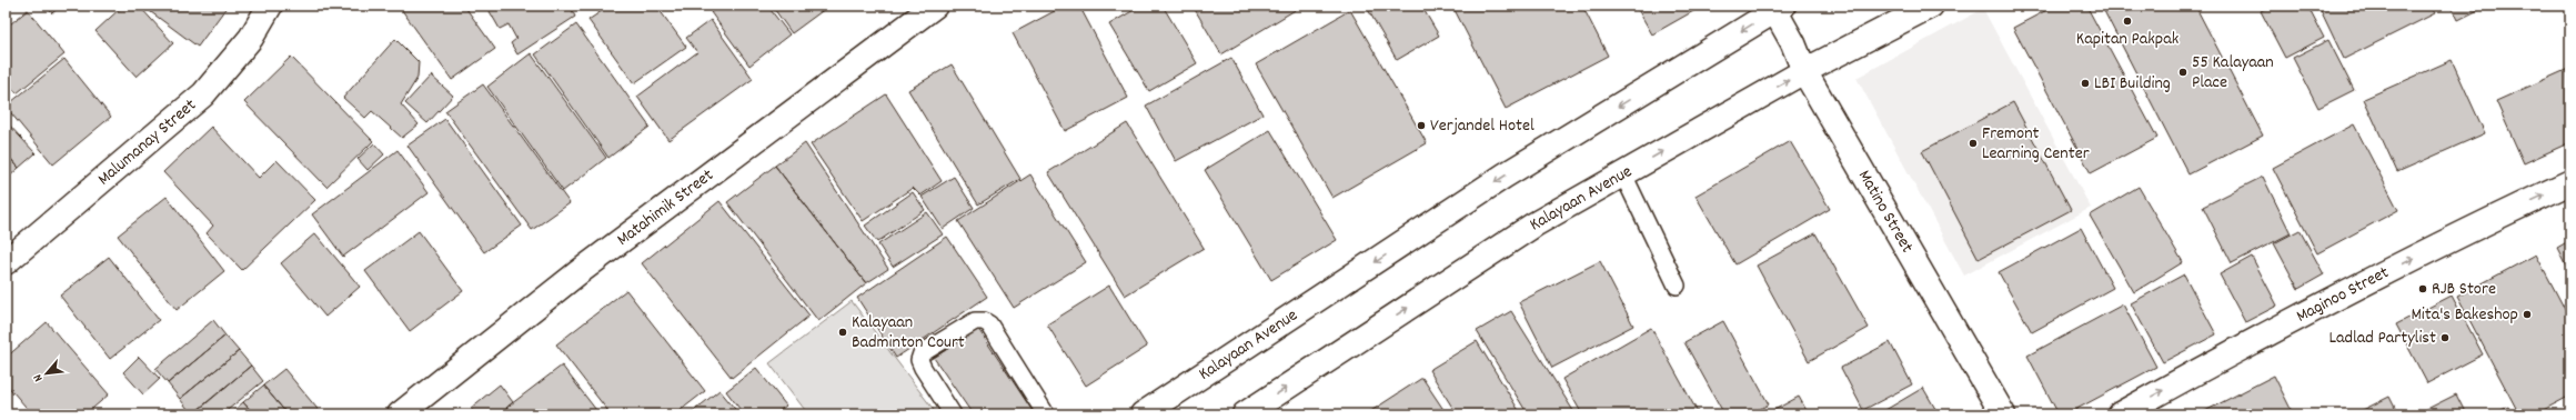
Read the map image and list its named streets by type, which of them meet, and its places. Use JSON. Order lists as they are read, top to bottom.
{
  "streets": {
    "street": [
      "Malumanay Street",
      "Kalayaan Avenue",
      "Matahimik Street",
      "Matino Street",
      "Maginoo Street"
    ]
  },
  "crossings": [
    ["Kalayaan Avenue", "Matino Street"]
  ],
  "one_way": ["Maginoo Street"],
  "places": [
    "Kapitan Pakpak",
    "55 Kalayaan Place",
    "LBI Building",
    "Verjandel Hotel",
    "Fremont Learning Center",
    "RJB Store",
    "Mita's Bakeshop",
    "Kalayaan Badminton Court",
    "Ladlad Partylist"
  ],
  "north": "bottom left"
}
